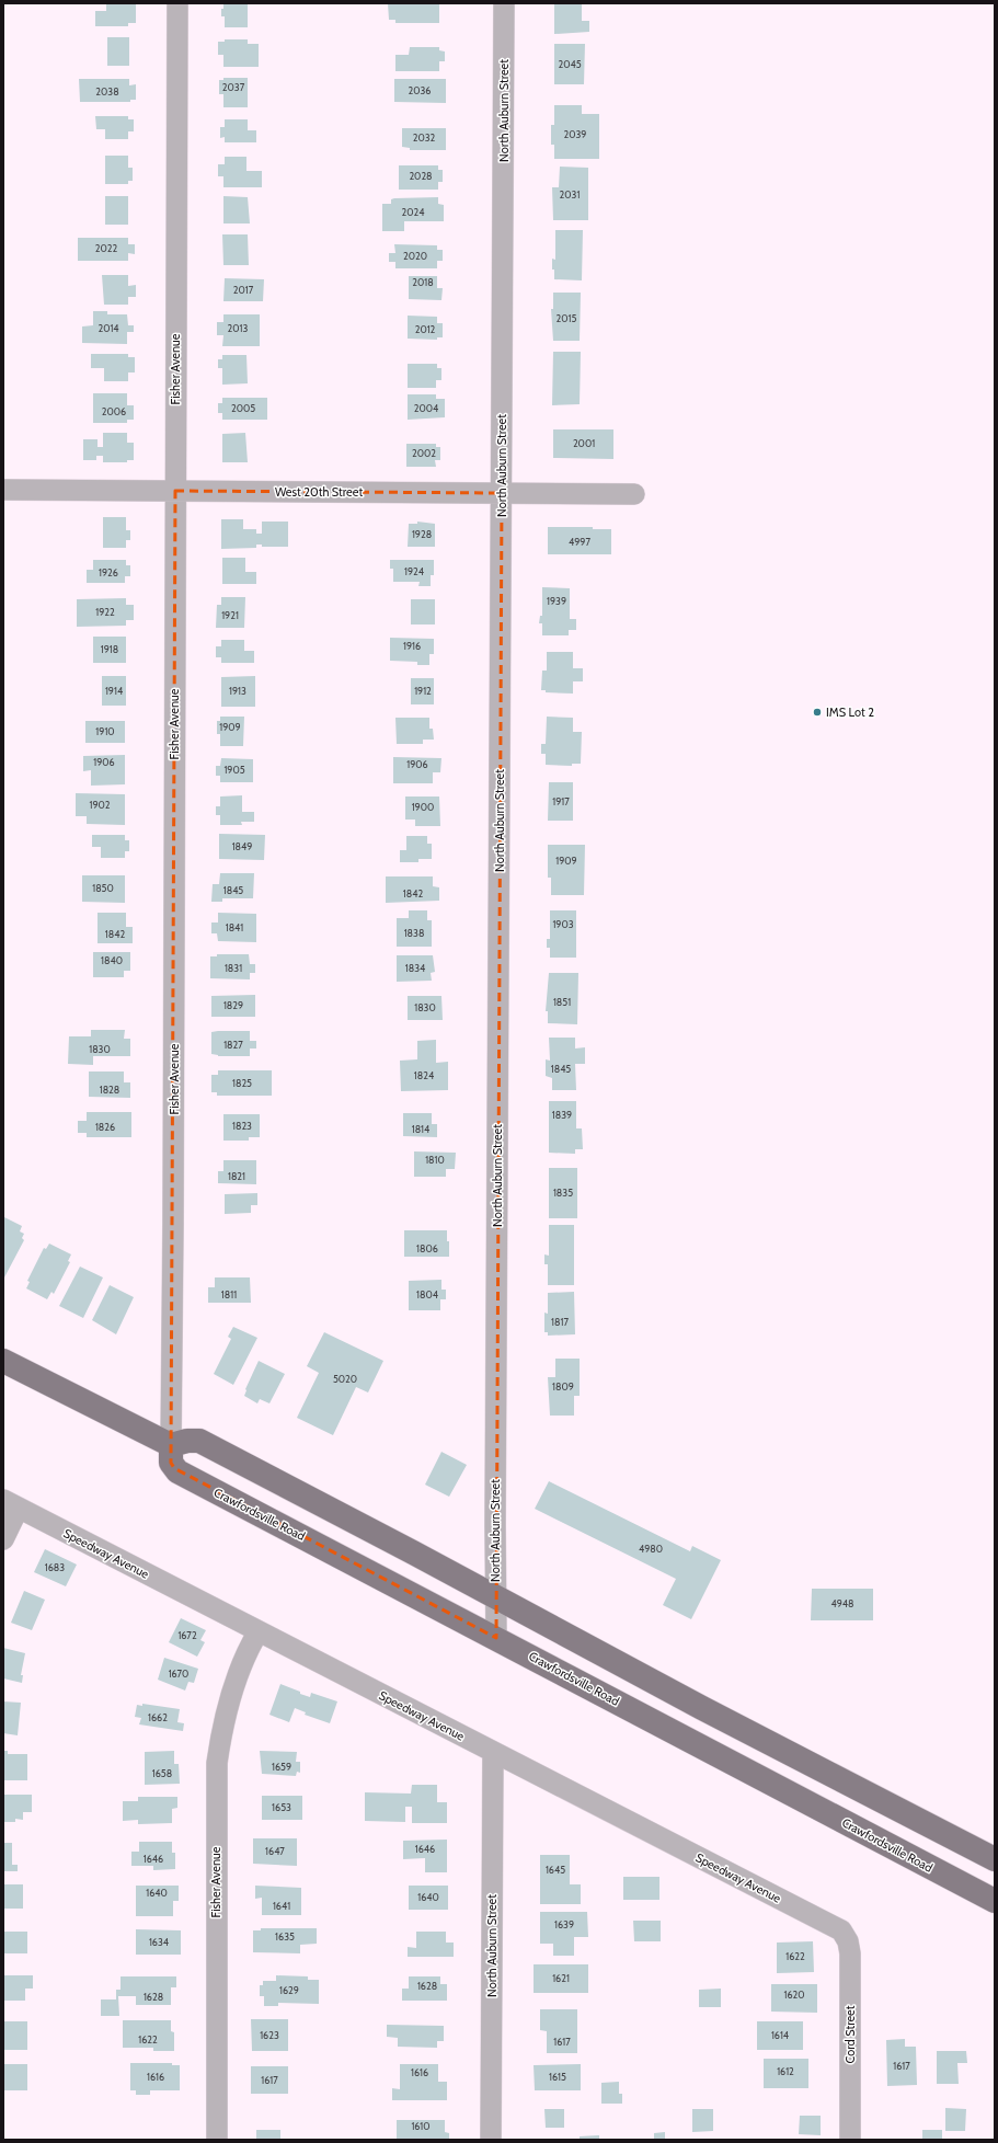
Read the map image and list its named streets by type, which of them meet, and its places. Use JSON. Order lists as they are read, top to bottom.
{
  "streets": {
    "main road": ["Crawfordsville Road"],
    "street": [
      "North Auburn Street",
      "Fisher Avenue",
      "West 20th Street",
      "Speedway Avenue",
      "Cord Street"
    ]
  },
  "crossings": [
    ["North Auburn Street", "West 20th Street"],
    ["North Auburn Street", "Crawfordsville Road"],
    ["North Auburn Street", "Speedway Avenue"],
    ["Fisher Avenue", "West 20th Street"],
    ["Fisher Avenue", "Crawfordsville Road"],
    ["Fisher Avenue", "Speedway Avenue"],
    ["Speedway Avenue", "Cord Street"]
  ],
  "places": ["IMS Lot 2"],
  "house_numbers": [
    "2045",
    "2037",
    "2036",
    "2038",
    "2039",
    "2032",
    "2028",
    "2031",
    "2024",
    "2022",
    "2020",
    "2018",
    "2017",
    "2015",
    "2014",
    "2013",
    "2012",
    "2005",
    "2004",
    "2006",
    "2001",
    "2002",
    "1928",
    "4997",
    "1924",
    "1926",
    "1939",
    "1922",
    "1921",
    "1916",
    "1918",
    "1914",
    "1913",
    "1912",
    "1909",
    "1910",
    "1906",
    "1906",
    "1905",
    "1917",
    "1902",
    "1900",
    "1849",
    "1909",
    "1850",
    "1845",
    "1842",
    "1903",
    "1841",
    "1838",
    "1842",
    "1840",
    "1831",
    "1834",
    "1851",
    "1829",
    "1830",
    "1827",
    "1830",
    "1845",
    "1824",
    "1825",
    "1828",
    "1839",
    "1823",
    "1826",
    "1814",
    "1810",
    "1821",
    "1835",
    "1806",
    "1811",
    "1804",
    "1817",
    "5020",
    "1809",
    "4980",
    "1683",
    "4948",
    "1672",
    "1670",
    "1662",
    "1659",
    "1658",
    "1653",
    "1646",
    "1647",
    "1646",
    "1645",
    "1640",
    "1640",
    "1641",
    "1639",
    "1635",
    "1634",
    "1622",
    "1621",
    "1628",
    "1629",
    "1620",
    "1628",
    "1623",
    "1614",
    "1622",
    "1617",
    "1617",
    "1612",
    "1616",
    "1616",
    "1615",
    "1617",
    "1610"
  ]
}
